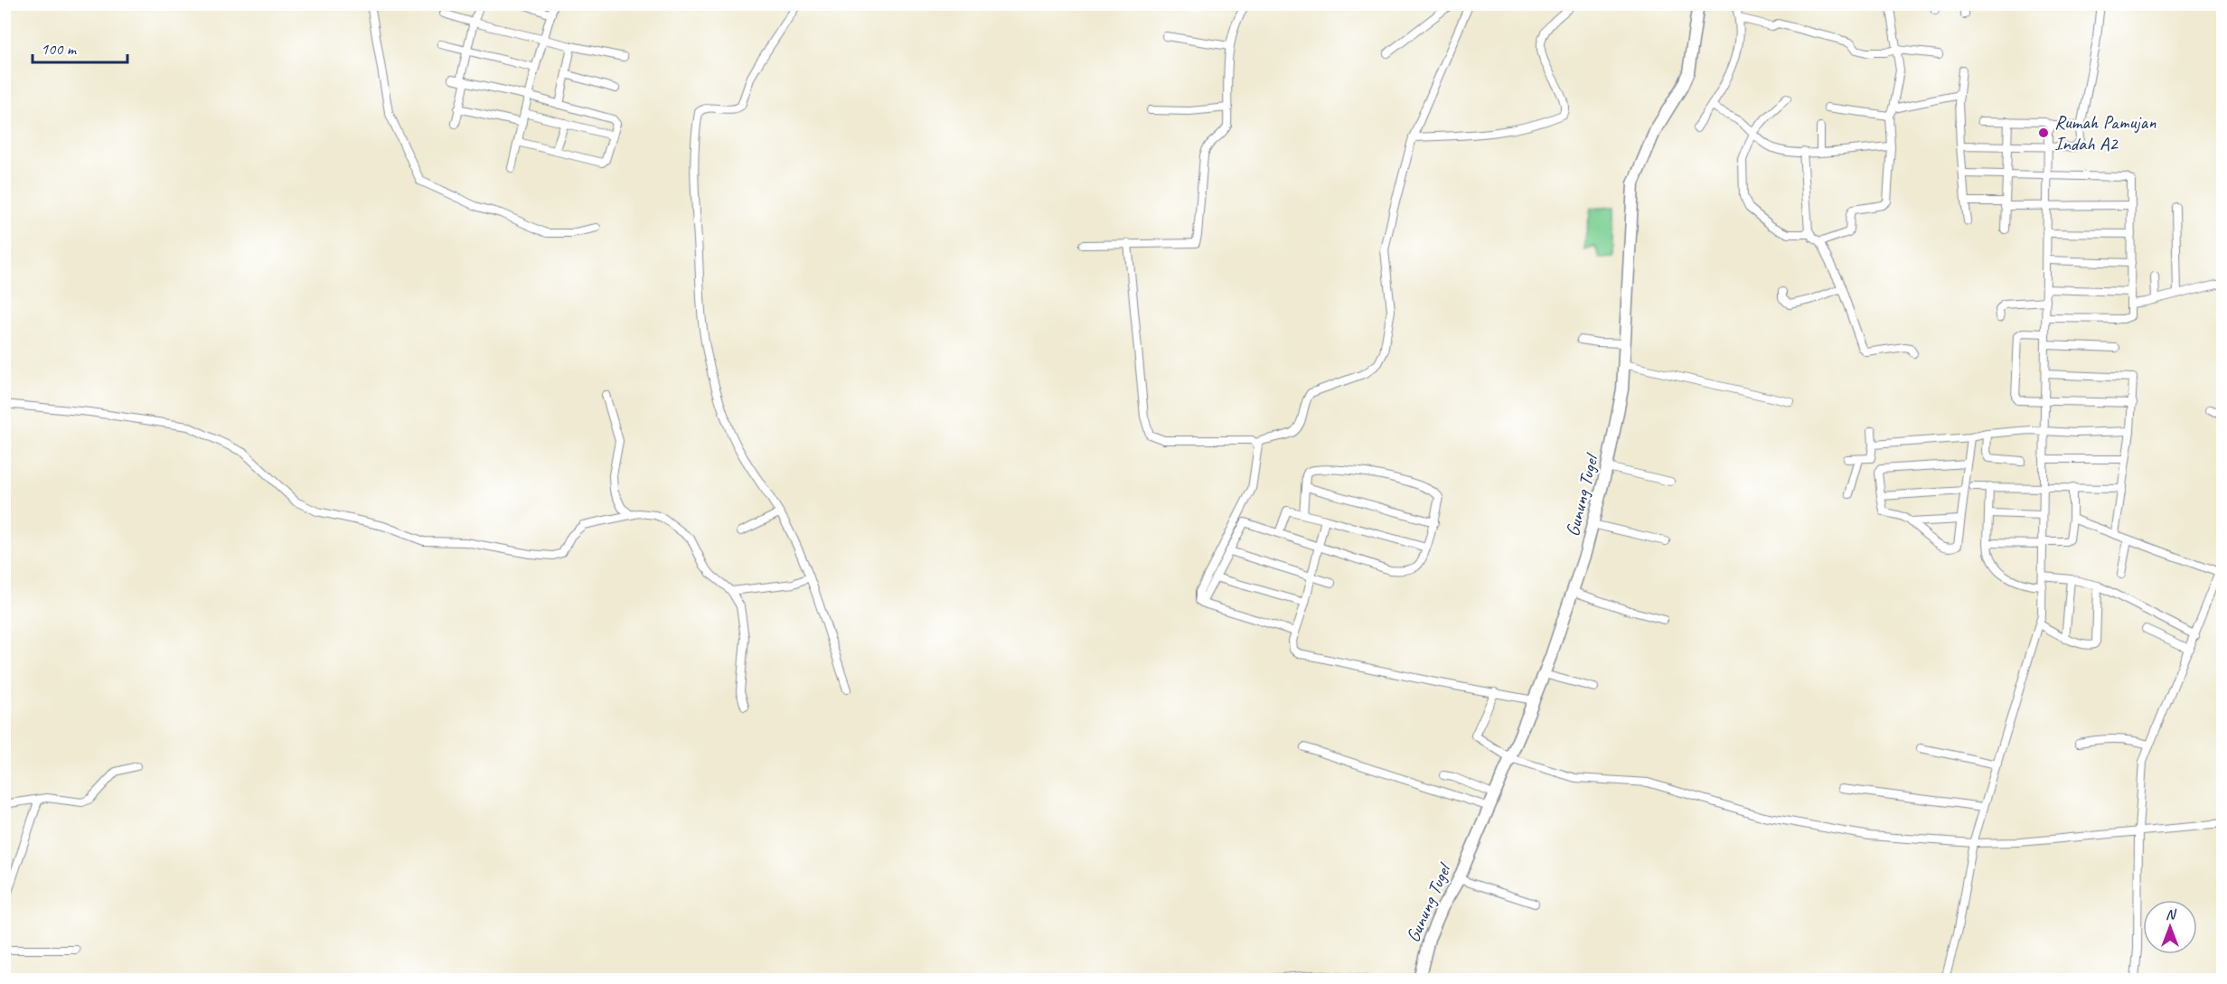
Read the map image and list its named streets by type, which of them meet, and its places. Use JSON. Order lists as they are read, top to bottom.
{
  "streets": {
    "main road": ["Gunung Tugel"]
  },
  "places": ["Rumah Pamujan Indah A2"],
  "scale_bar": "100 m",
  "north": "top"
}
